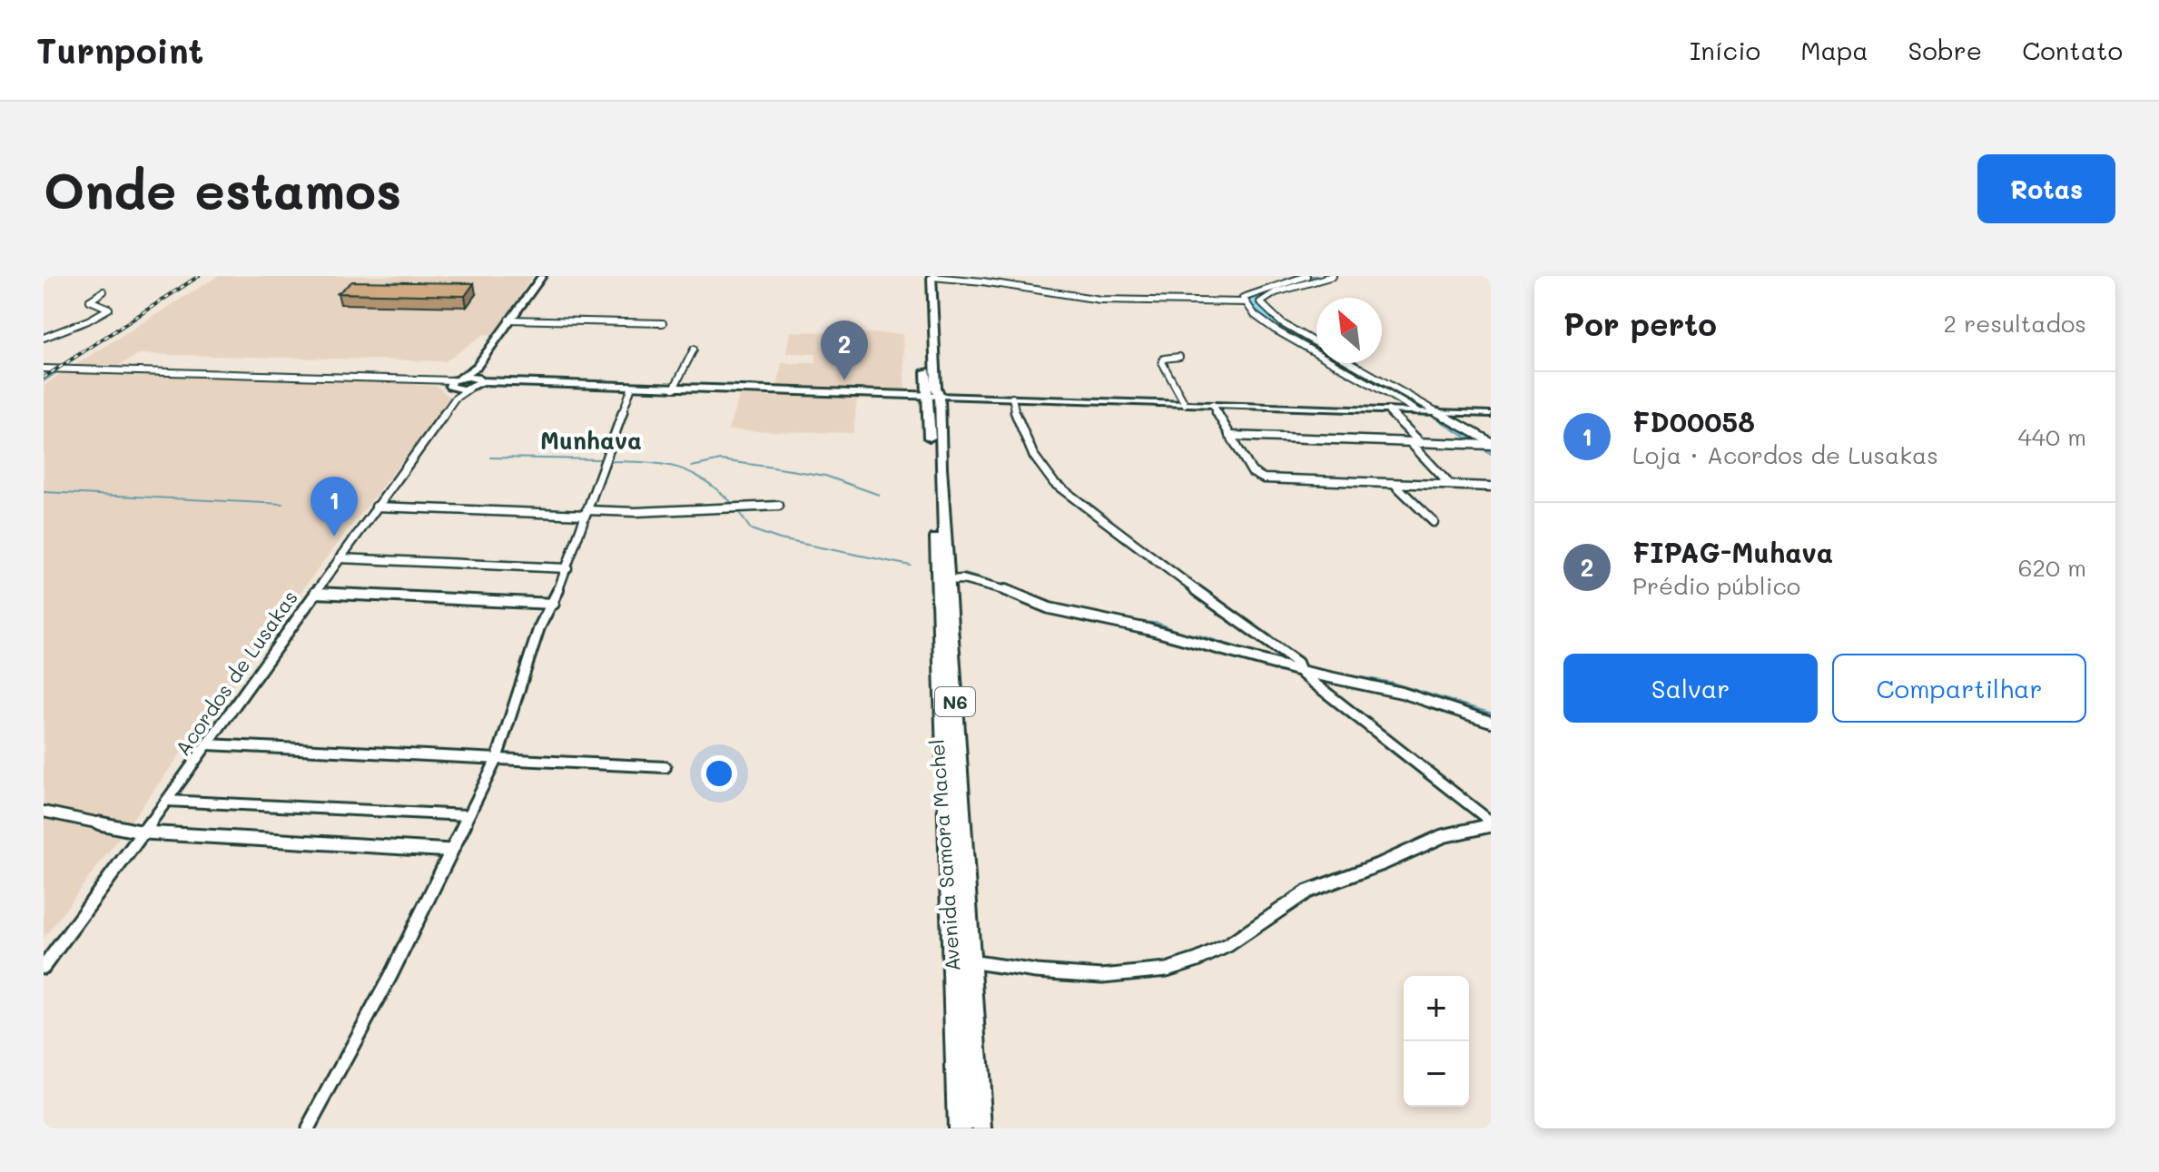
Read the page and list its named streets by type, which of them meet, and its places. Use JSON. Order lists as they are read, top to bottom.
{
  "streets": {
    "highway": ["N6", "Avenida Samora Machel"],
    "street": ["Acordos de Lusakas"]
  },
  "districts": ["Munhava"],
  "north": "top left",
  "page": {
    "header": "Turnpoint",
    "nav": [
      "Início",
      "Mapa",
      "Sobre",
      "Contato"
    ],
    "buttons": [
      "Rotas",
      ["Salvar", "Compartilhar"]
    ],
    "title": "Onde estamos",
    "heading": ["Por perto", "2 resultados"],
    "pins": ["2", "1"],
    "list": [
      {
        "mark": "1",
        "name": "FD00058",
        "note": "Loja · Acordos de Lusakas",
        "value": "440 m"
      },
      {
        "mark": "2",
        "name": "FIPAG-Muhava",
        "note": "Prédio público",
        "value": "620 m"
      }
    ],
    "map_buttons": ["+", "−"]
  }
}
